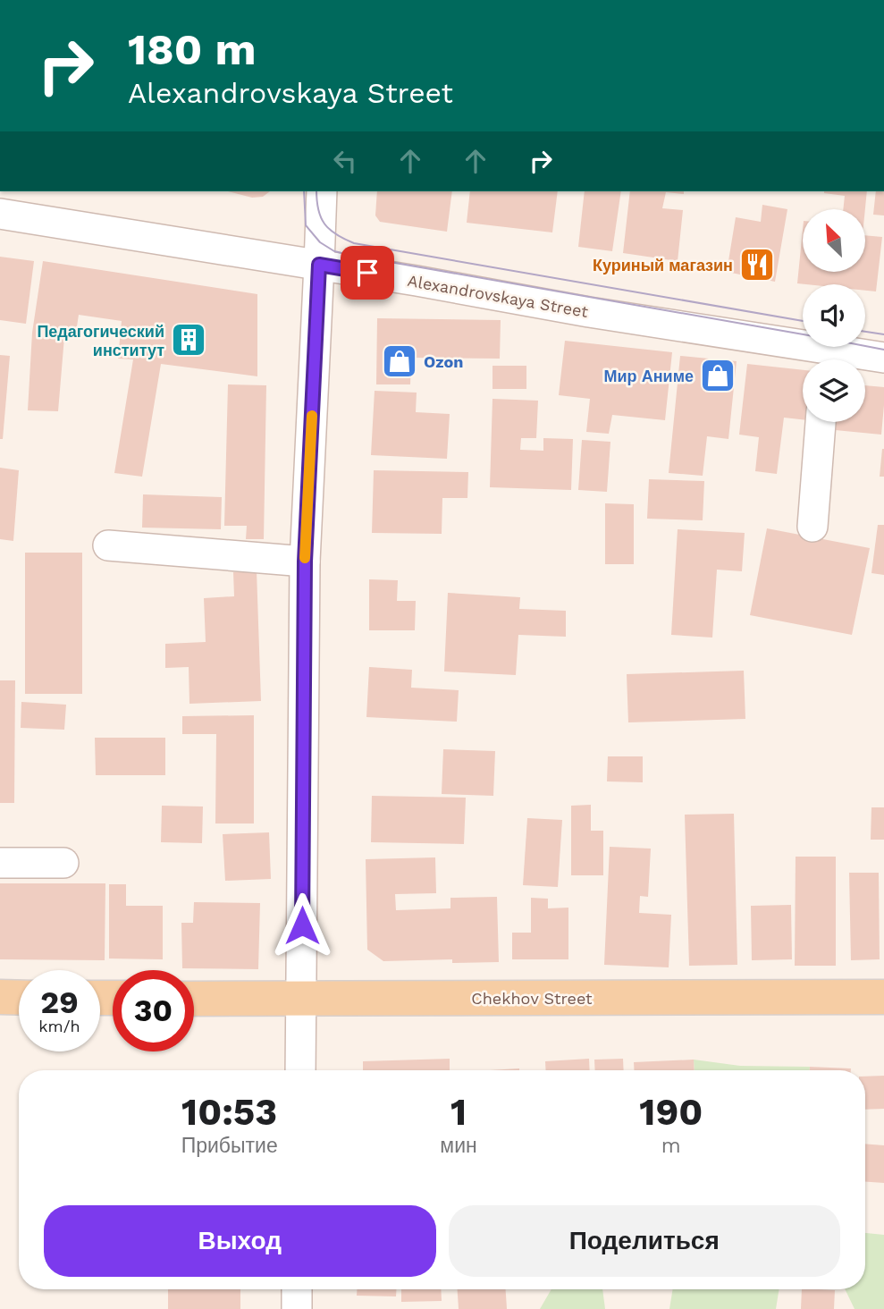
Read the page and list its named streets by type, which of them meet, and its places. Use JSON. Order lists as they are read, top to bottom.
{
  "streets": {
    "main road": ["Chekhov Street"],
    "street": ["Alexandrovskaya Street"]
  },
  "places": {
    "restaurant": ["Куриный магазин"],
    "building": ["Педагогический институт"],
    "shop": ["Ozon", "Мир Аниме"]
  },
  "north": "top left",
  "page": {
    "turn": ["180 m", "Alexandrovskaya Street"],
    "speed": "29 km/h",
    "limit": "30",
    "eta": [
      "10:53",
      "Прибытие",
      "1",
      "мин",
      "190",
      "m"
    ],
    "buttons": ["Выход", "Поделиться"]
  }
}
